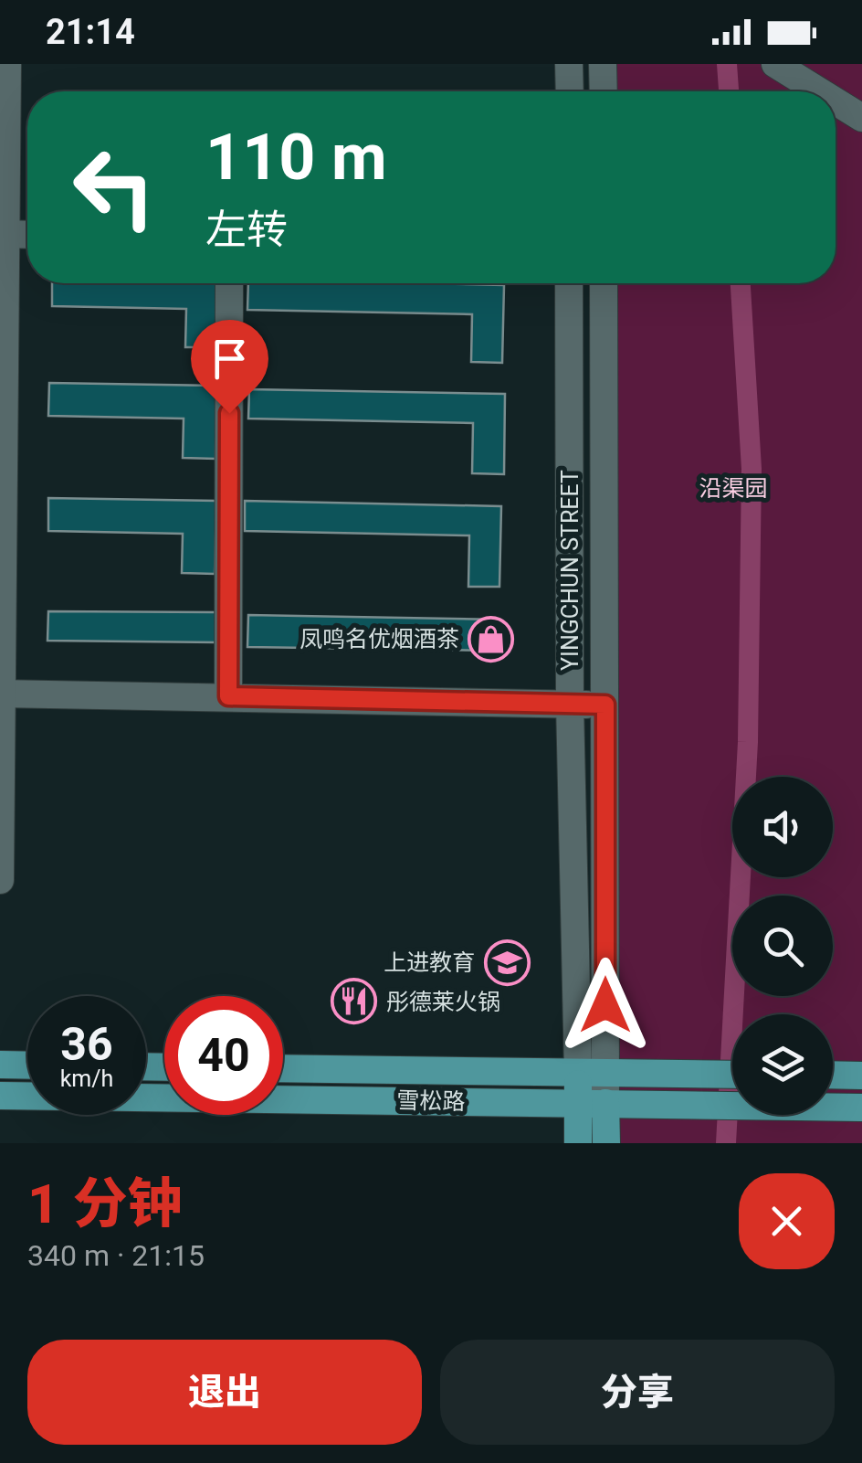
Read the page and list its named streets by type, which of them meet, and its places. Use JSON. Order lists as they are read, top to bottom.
{
  "streets": {
    "main road": ["YINGCHUN STREET", "雪松路"]
  },
  "crossings": [
    ["YINGCHUN STREET", "雪松路"]
  ],
  "parks": ["沿渠园"],
  "places": {
    "shop": ["凤鸣名优烟酒茶"],
    "school or university": ["上进教育"],
    "restaurant": ["彤德莱火锅"]
  },
  "page": {
    "status": "21:14",
    "turn": ["110 m", "左转"],
    "speed": "36 km/h",
    "limit": "40",
    "heading": ["1 分钟", "340 m · 21:15"],
    "buttons": ["退出", "分享"]
  }
}
